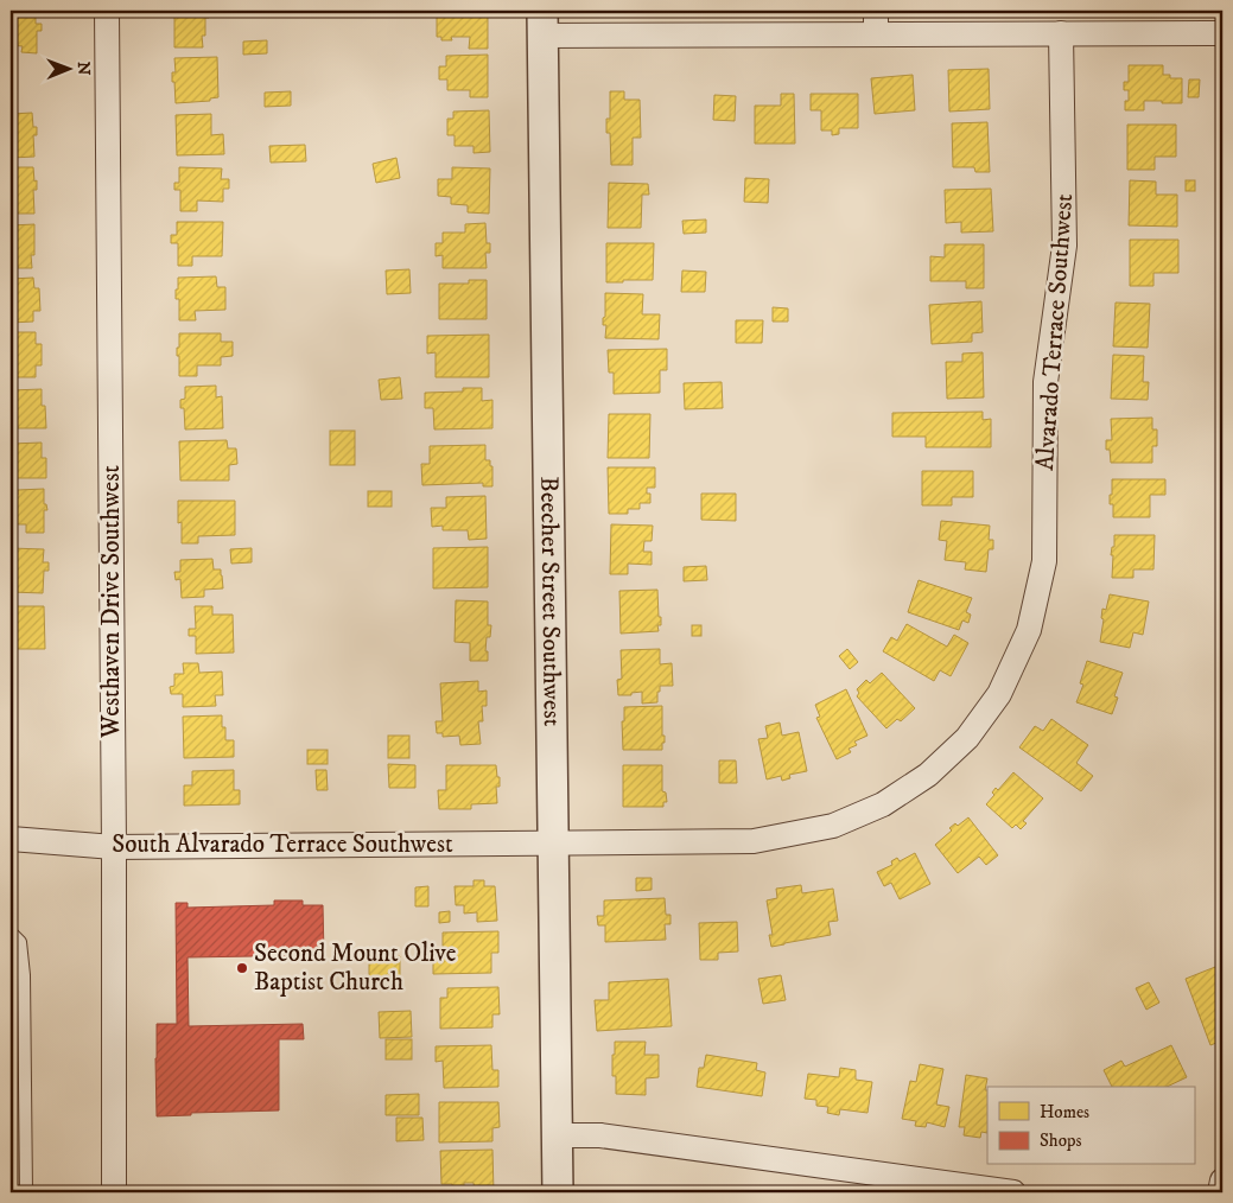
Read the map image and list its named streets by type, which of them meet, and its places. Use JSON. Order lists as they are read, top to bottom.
{
  "streets": {
    "street": [
      "Alvarado Terrace Southwest",
      "Westhaven Drive Southwest",
      "Beecher Street Southwest",
      "South Alvarado Terrace Southwest"
    ]
  },
  "crossings": [
    ["Alvarado Terrace Southwest", "Beecher Street Southwest"],
    ["Alvarado Terrace Southwest", "South Alvarado Terrace Southwest"],
    ["Westhaven Drive Southwest", "South Alvarado Terrace Southwest"],
    ["Beecher Street Southwest", "South Alvarado Terrace Southwest"]
  ],
  "places": ["Second Mount Olive Baptist Church"],
  "legend": ["Homes", "Shops"],
  "north": "right"
}
